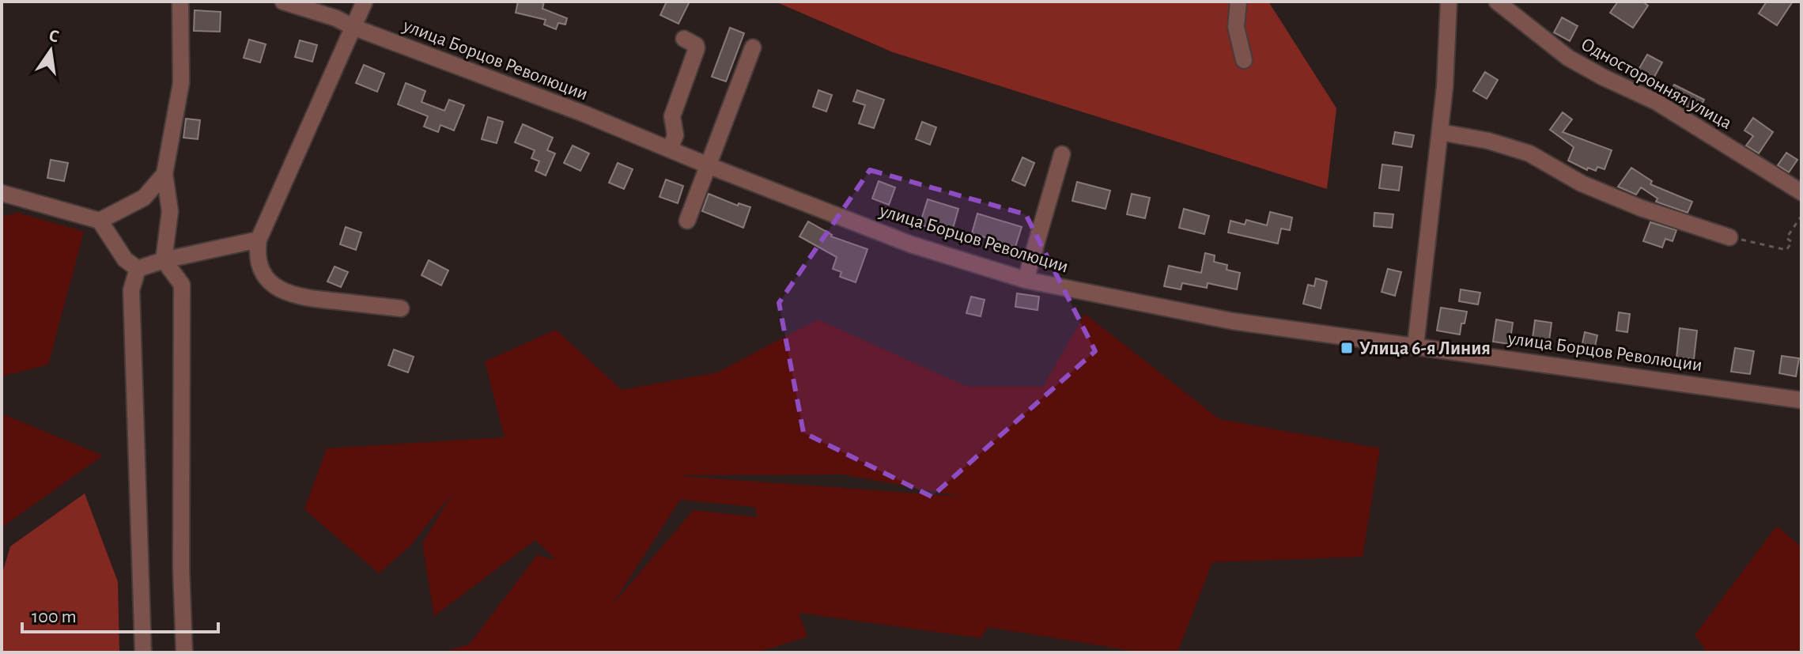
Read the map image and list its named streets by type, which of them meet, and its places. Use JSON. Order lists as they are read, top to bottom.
{
  "streets": {
    "street": ["улица Борцов Революции", "Односторонняя улица"]
  },
  "places": {
    "transit": ["Улица 6-я Линия"]
  },
  "scale_bar": "100 m",
  "north": "top"
}
